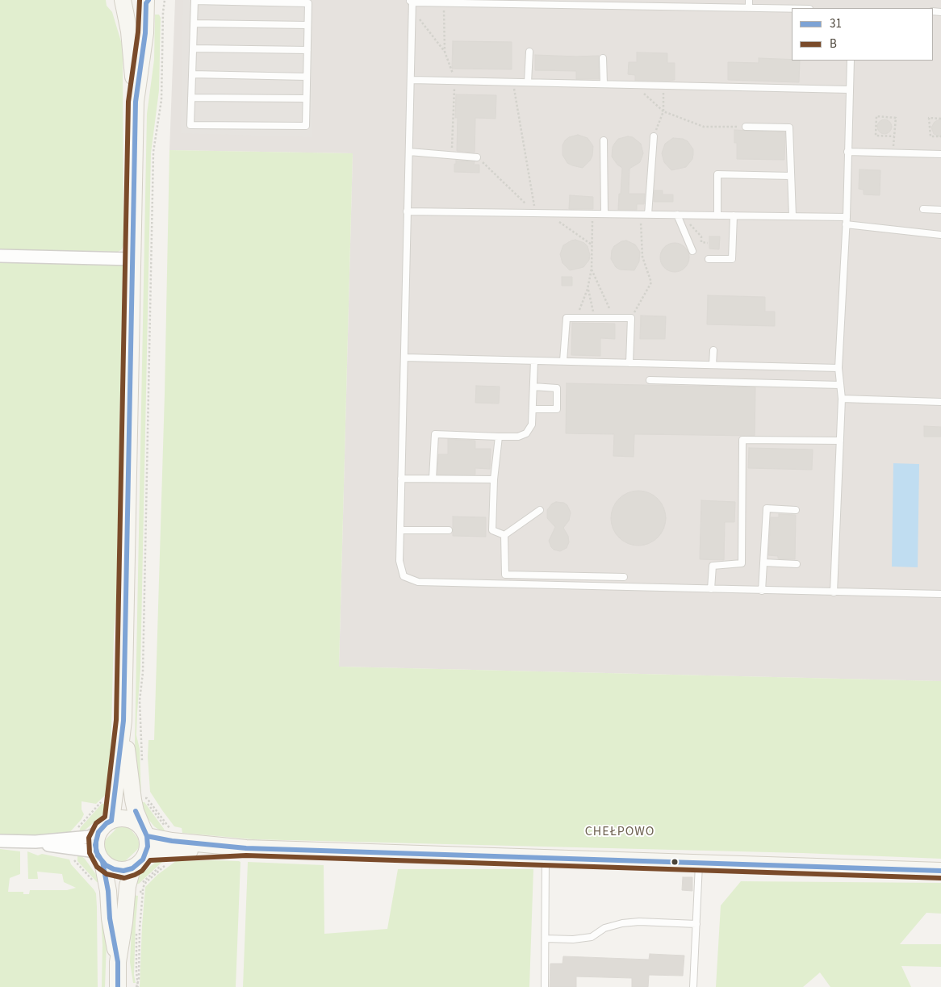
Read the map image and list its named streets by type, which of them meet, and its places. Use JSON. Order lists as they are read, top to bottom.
{
  "districts": ["CHEŁPOWO"],
  "lines": ["transit line 31", "transit line B"],
  "legend": ["31", "B"]
}
